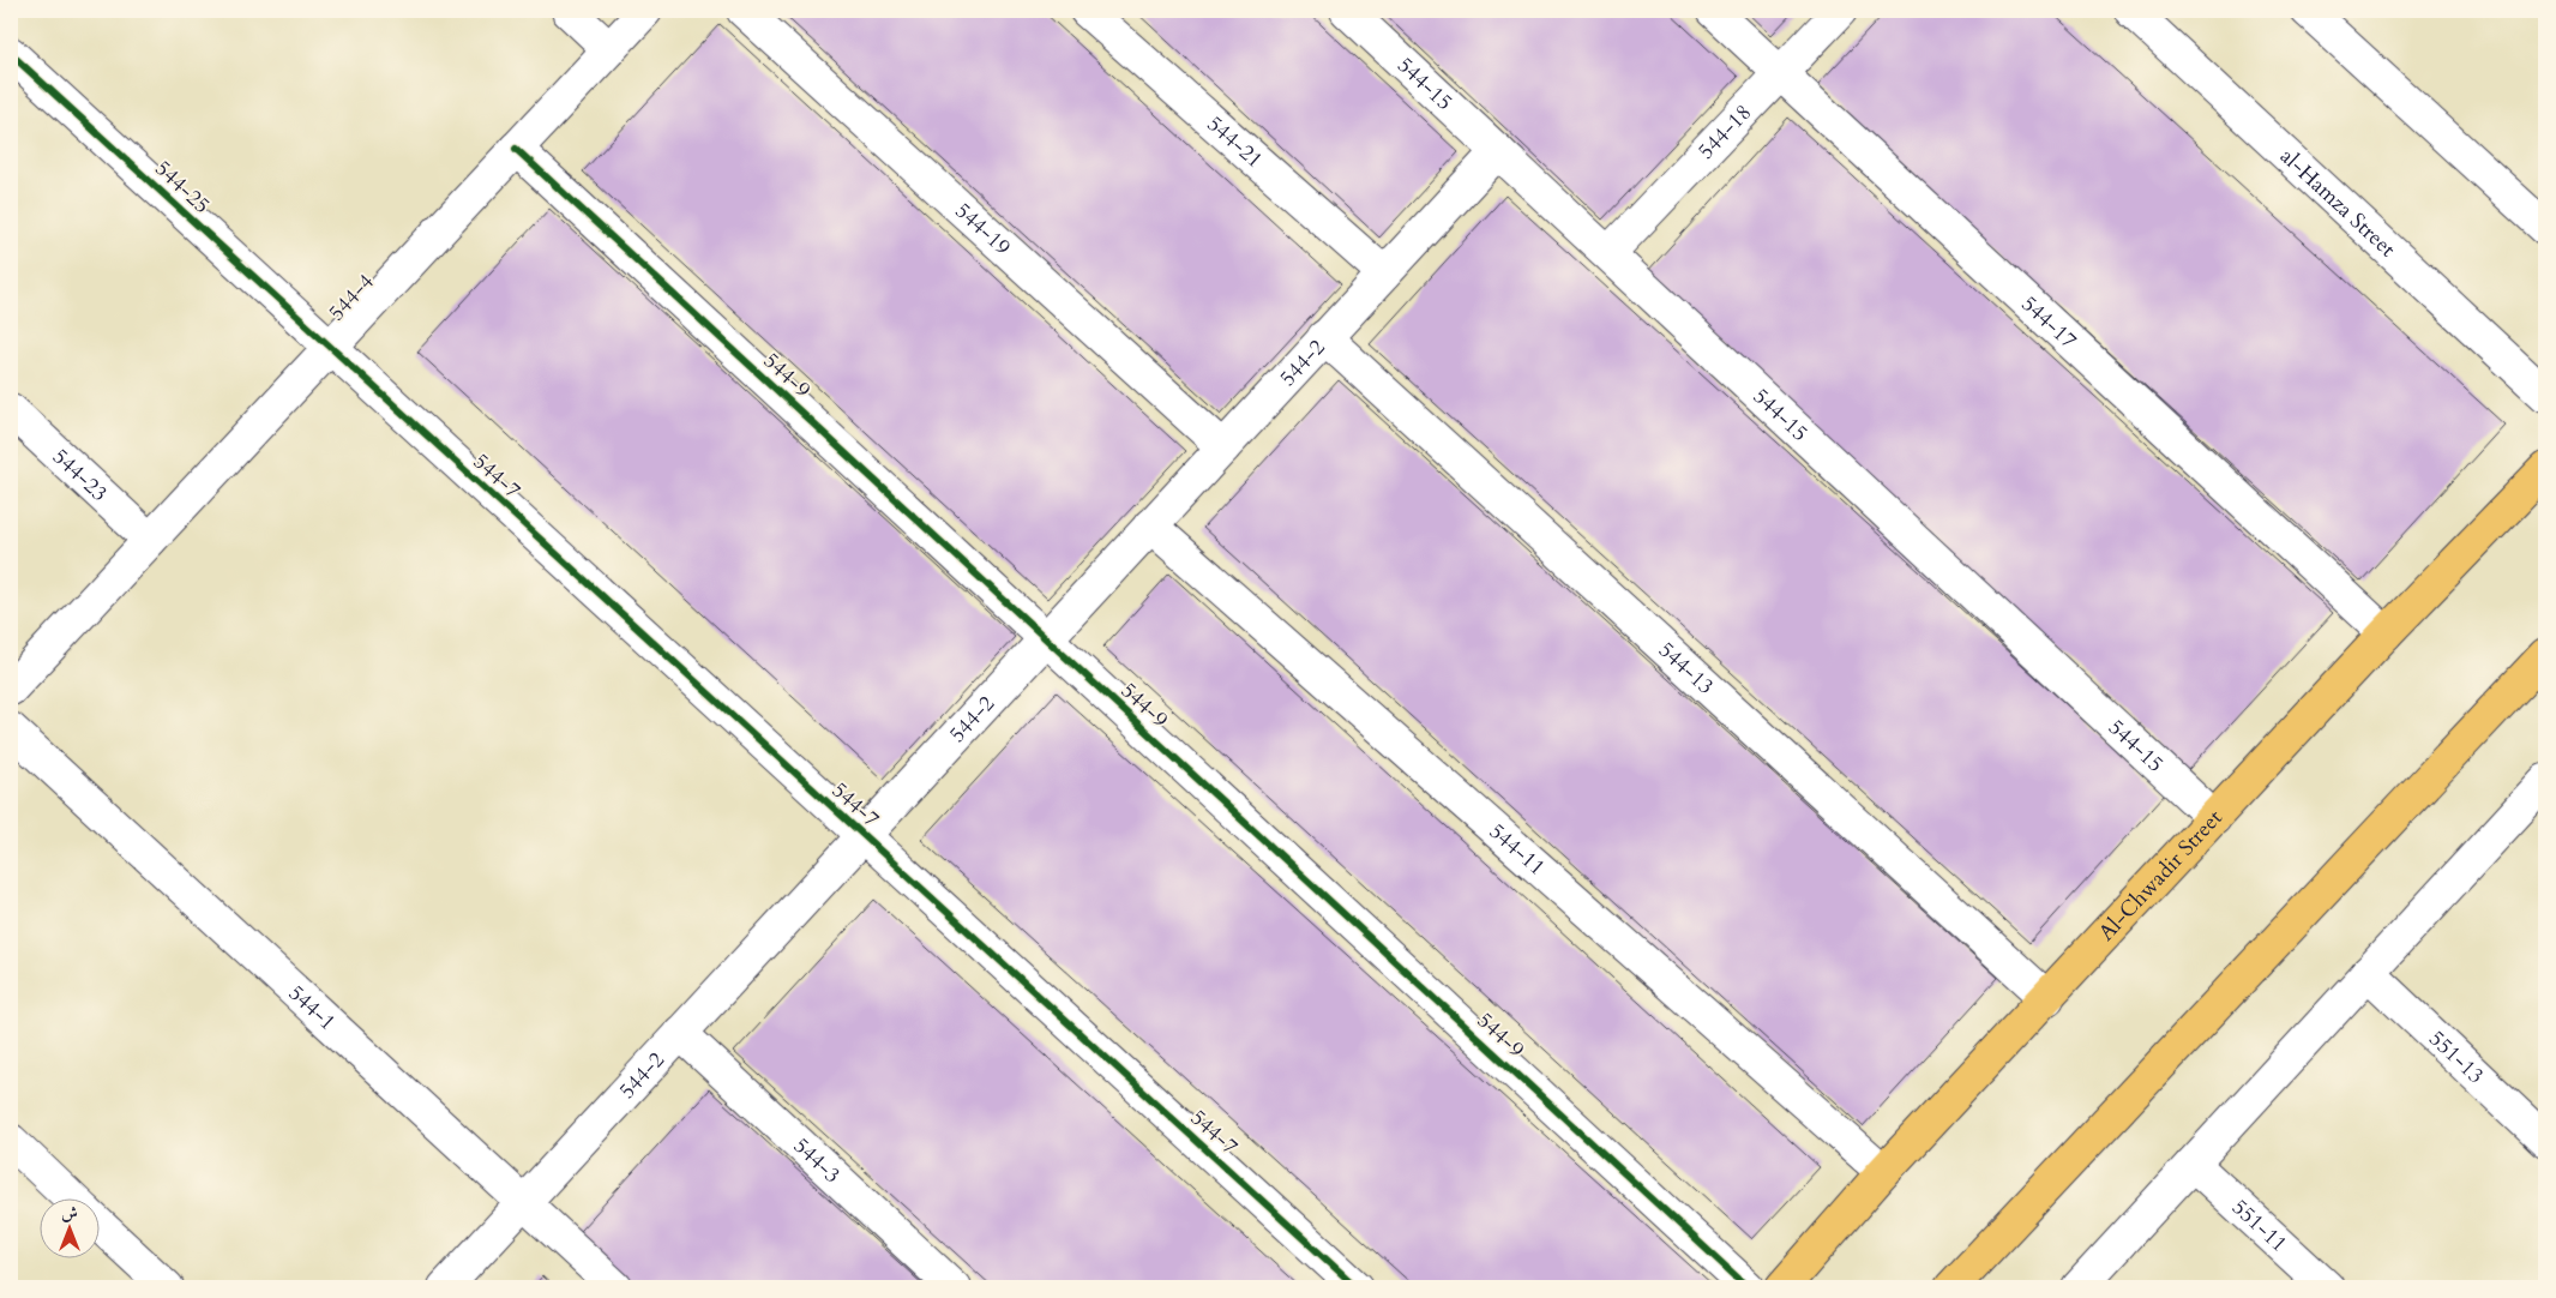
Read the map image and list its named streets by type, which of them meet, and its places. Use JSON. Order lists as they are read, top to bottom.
{
  "streets": {
    "main road": ["Al-Chwadir Street"],
    "street": [
      "544-15",
      "544-18",
      "544-21",
      "544-25",
      "al-Hamza Street",
      "544-19",
      "544-4",
      "544-17",
      "544-2",
      "544-9",
      "544-23",
      "544-7",
      "544-13",
      "544-11",
      "544-1",
      "551-13",
      "544-3",
      "551-11"
    ]
  },
  "crossings": [
    ["544-15", "544-18"],
    ["544-15", "544-2"],
    ["544-15", "Al-Chwadir Street"],
    ["544-18", "544-17"],
    ["544-21", "544-2"],
    ["544-25", "544-4"],
    ["544-25", "544-7"],
    ["544-19", "544-2"],
    ["544-4", "544-9"],
    ["544-4", "544-23"],
    ["544-4", "544-7"],
    ["544-17", "Al-Chwadir Street"],
    ["544-2", "544-9"],
    ["544-2", "544-7"],
    ["544-2", "544-13"],
    ["544-2", "544-11"],
    ["544-2", "544-1"],
    ["544-2", "544-3"],
    ["544-13", "Al-Chwadir Street"],
    ["544-11", "Al-Chwadir Street"]
  ],
  "north": "top"
}
